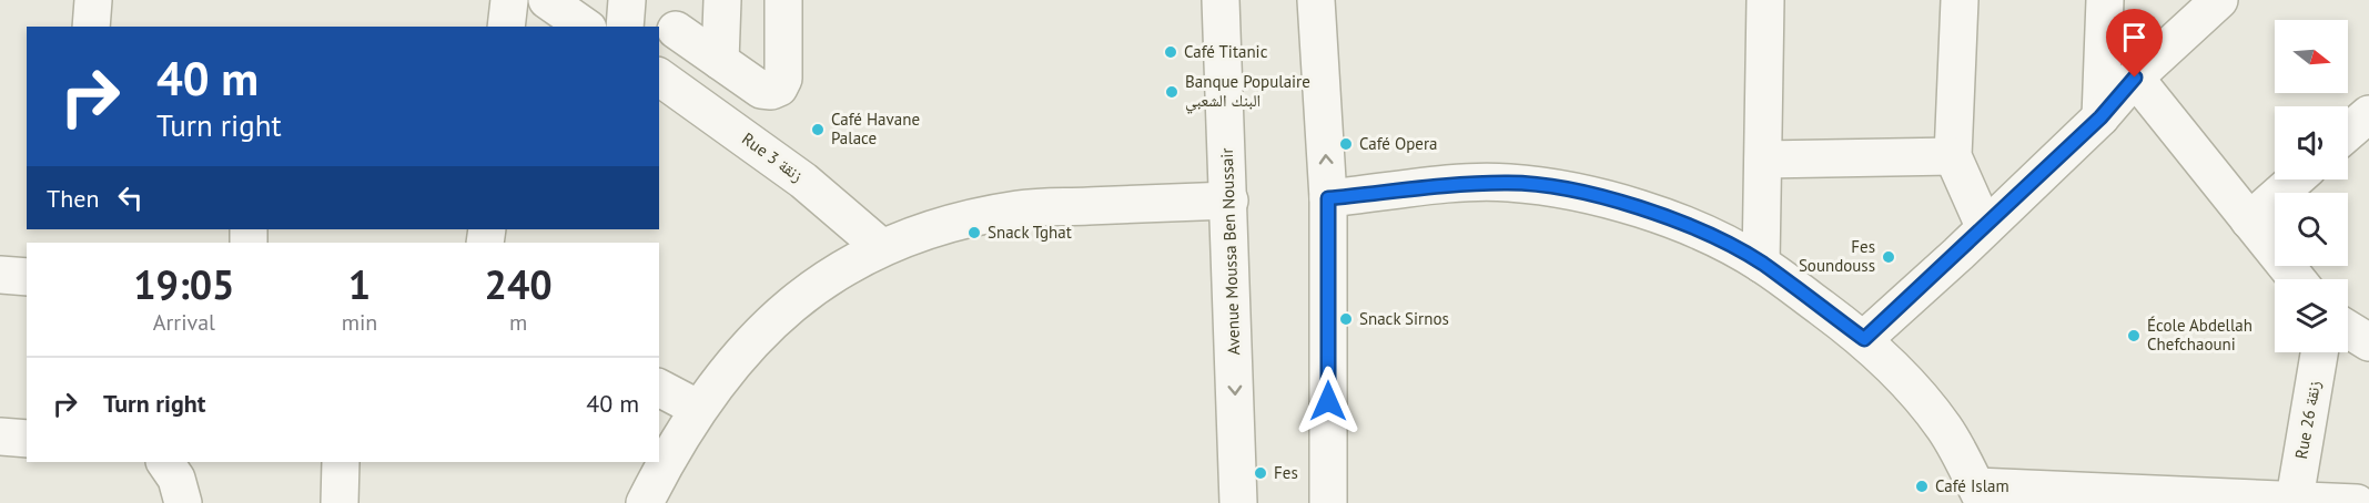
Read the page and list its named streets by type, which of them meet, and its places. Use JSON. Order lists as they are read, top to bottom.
{
  "streets": {
    "street": ["Rue 3 زنقة", "Avenue Moussa Ben Noussair", "Rue 26 زنقة"]
  },
  "places": [
    "Café Titanic",
    "Banque Populaire البنك الشعبي",
    "Café Havane Palace",
    "Café Opera",
    "Snack Tghat",
    "Fes Soundouss",
    "Snack Sirnos",
    "École Abdellah Chefchaouni",
    "Fes",
    "Café Islam"
  ],
  "north": "right",
  "page": {
    "turn": ["40 m", "Turn right"],
    "then": "Then",
    "eta": [
      "19:05",
      "Arrival",
      "1",
      "min",
      "240",
      "m"
    ],
    "list": [
      {
        "name": "Turn right",
        "value": "40 m"
      }
    ]
  }
}
